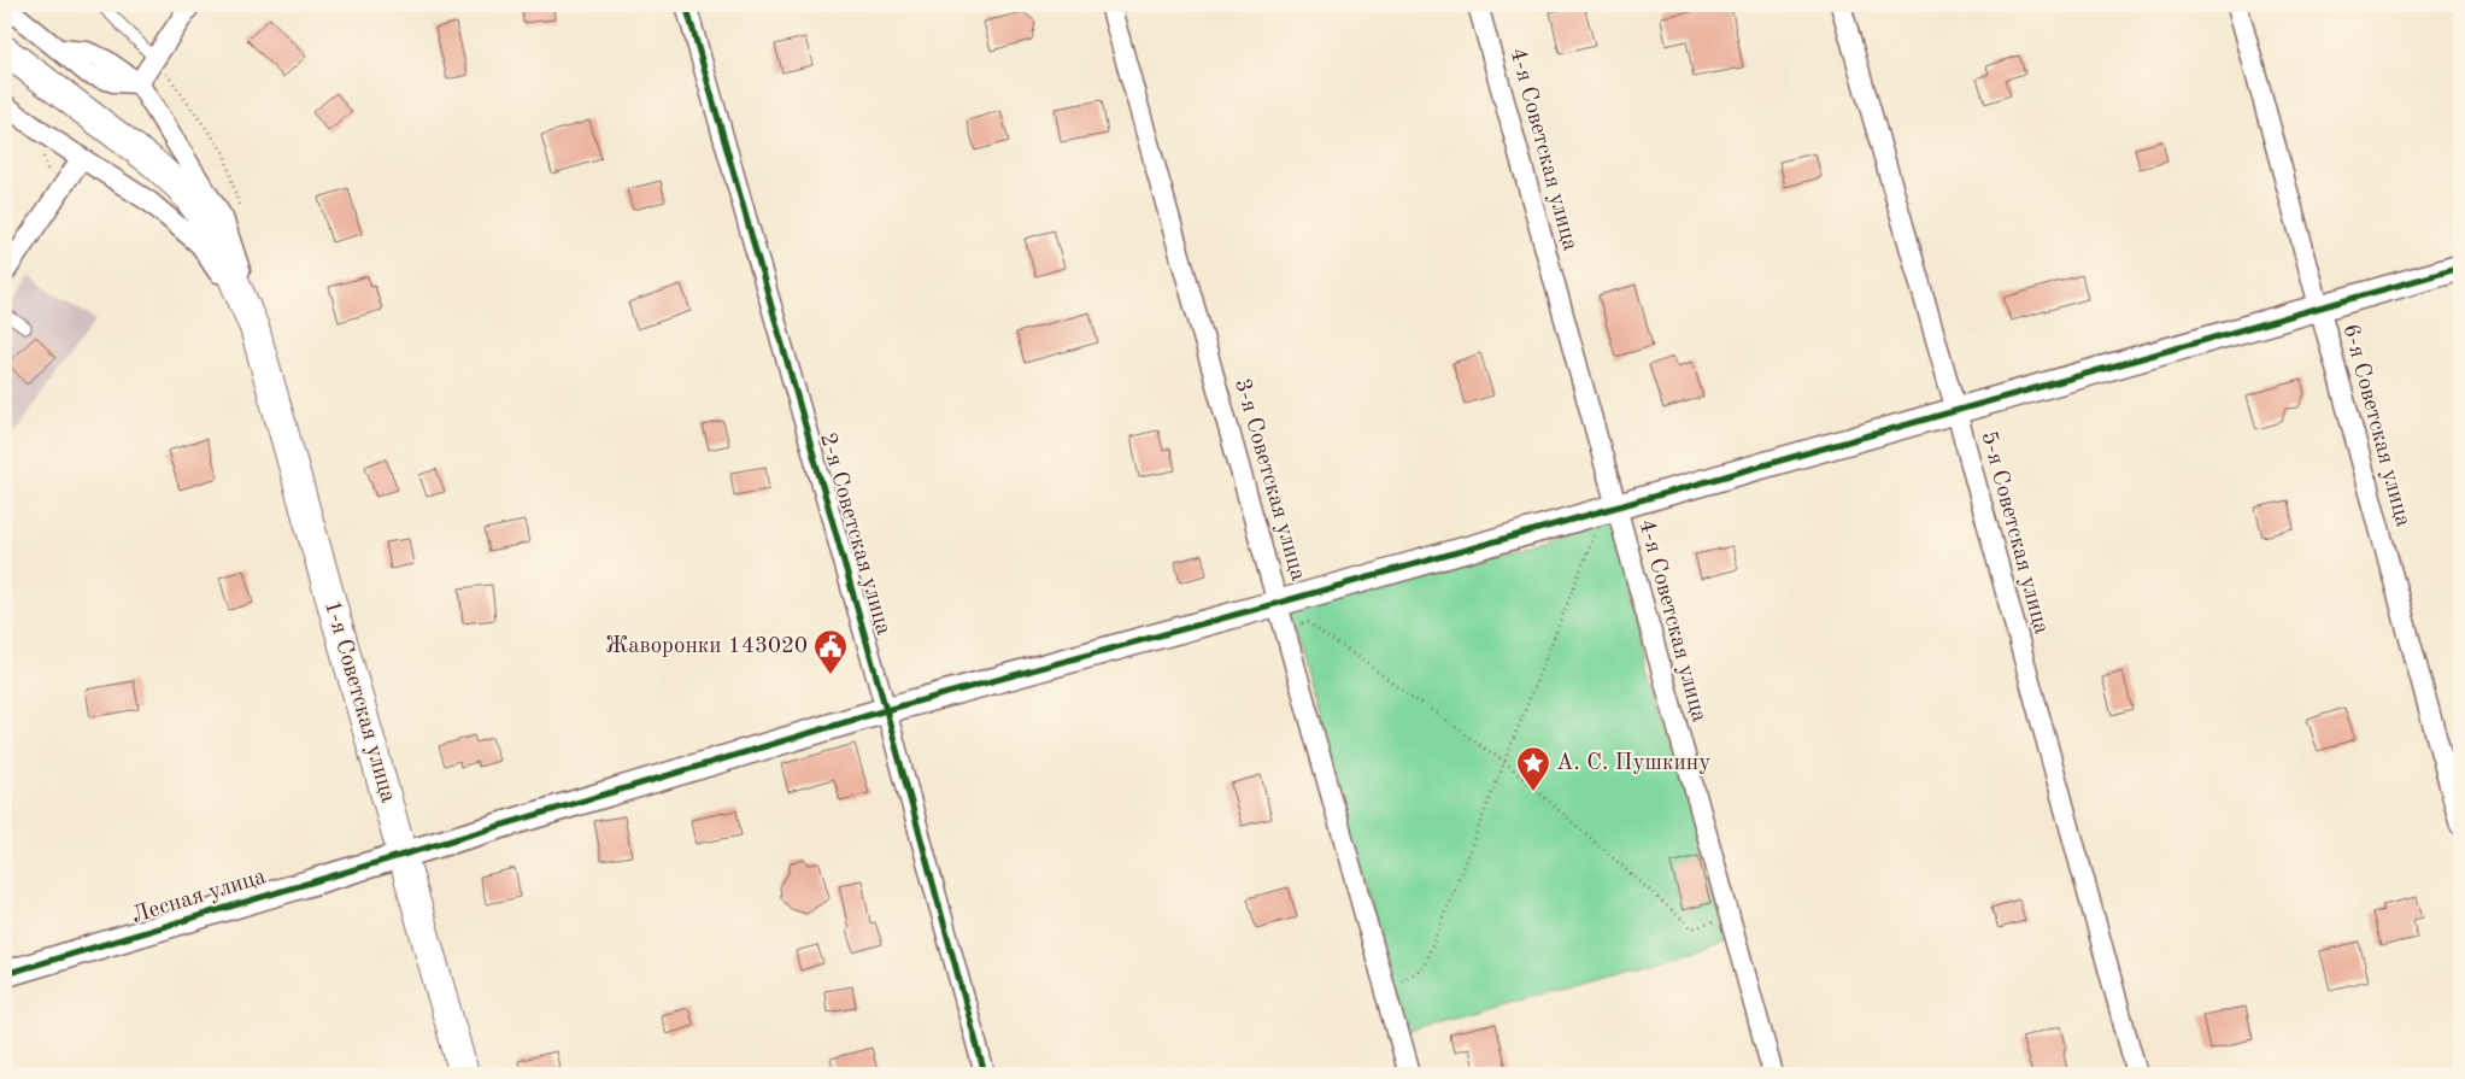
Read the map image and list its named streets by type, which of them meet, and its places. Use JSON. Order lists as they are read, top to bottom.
{
  "streets": {
    "main road": ["1-я Советская улица"],
    "street": [
      "4-я Советская улица",
      "6-я Советская улица",
      "3-я Советская улица",
      "5-я Советская улица",
      "2-я Советская улица",
      "Лесная улица"
    ]
  },
  "crossings": [
    ["4-я Советская улица", "Лесная улица"],
    ["6-я Советская улица", "Лесная улица"],
    ["3-я Советская улица", "Лесная улица"],
    ["5-я Советская улица", "Лесная улица"],
    ["2-я Советская улица", "Лесная улица"],
    ["1-я Советская улица", "Лесная улица"]
  ],
  "places": {
    "public building": ["Жаворонки 143020"],
    "place": ["А. С. Пушкину"]
  }
}
